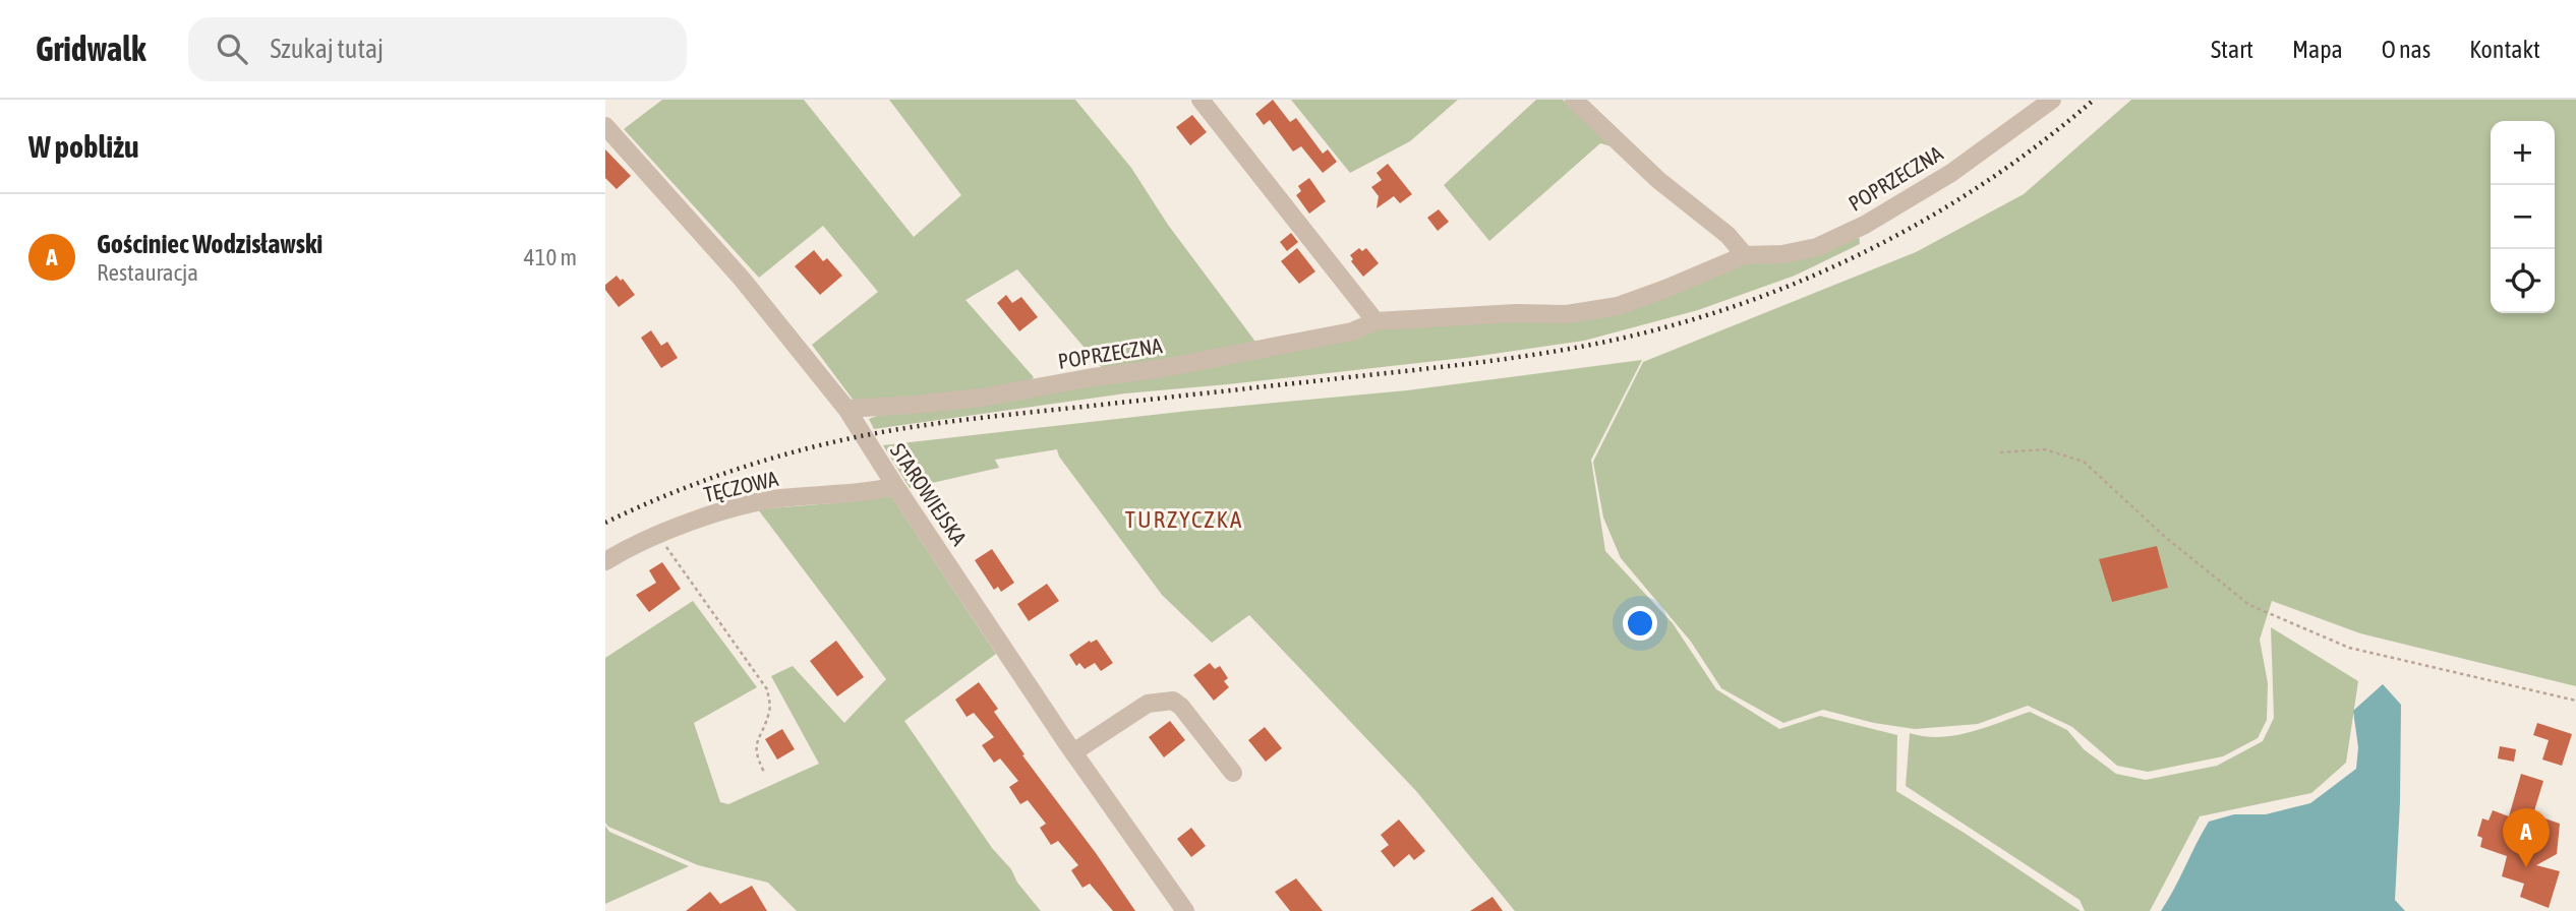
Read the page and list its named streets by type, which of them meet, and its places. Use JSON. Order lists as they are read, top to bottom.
{
  "streets": {
    "street": ["POPRZECZNA", "TĘCZOWA", "STAROWIEJSKA"]
  },
  "crossings": [
    ["POPRZECZNA", "STAROWIEJSKA"],
    ["TĘCZOWA", "STAROWIEJSKA"]
  ],
  "districts": ["TURZYCZKA"],
  "page": {
    "header": "Gridwalk",
    "search": "Szukaj tutaj",
    "nav": [
      "Start",
      "Mapa",
      "O nas",
      "Kontakt"
    ],
    "heading": "W pobliżu",
    "map_buttons": ["+", "−"],
    "list": [
      {
        "mark": "A",
        "name": "Gościniec Wodzisławski",
        "note": "Restauracja",
        "value": "410 m"
      }
    ],
    "pins": "A"
  }
}
